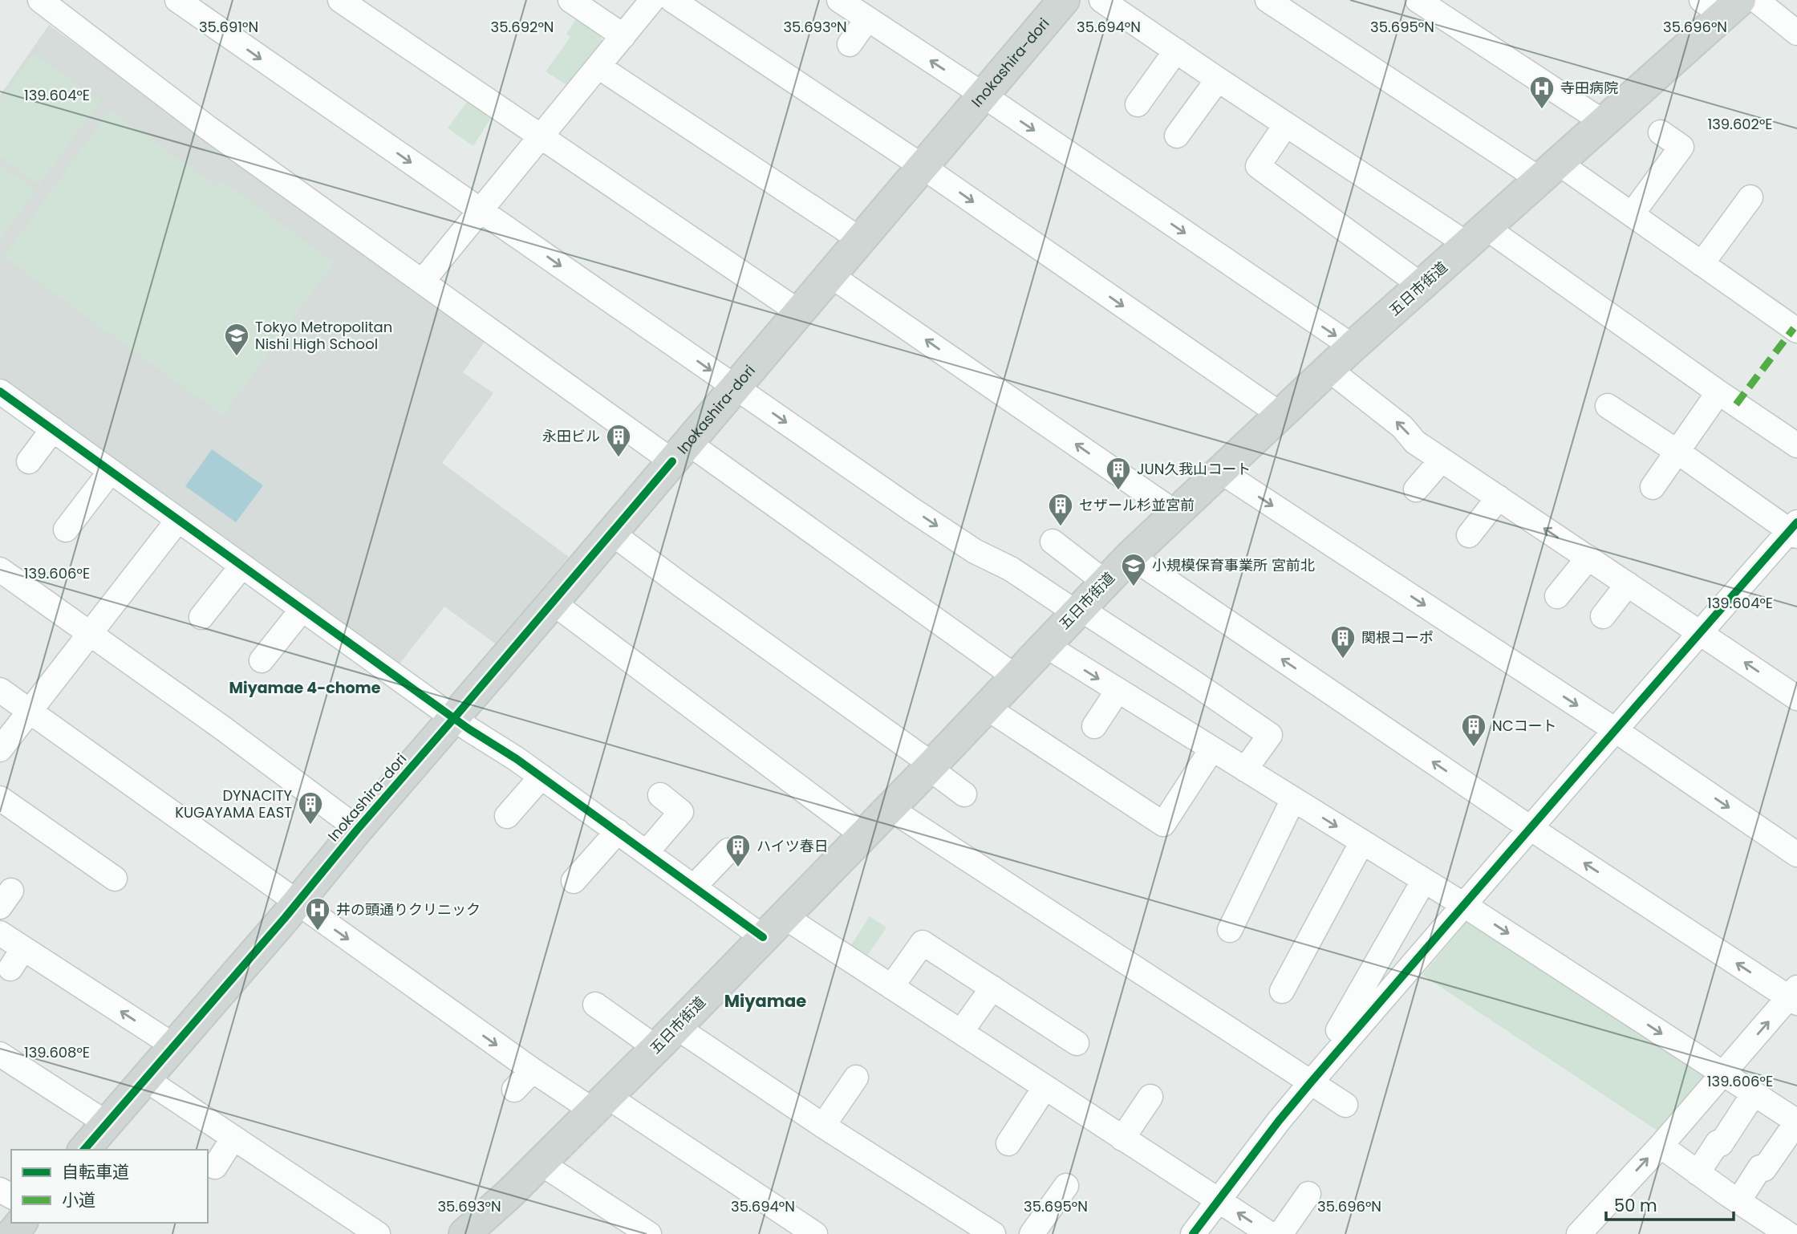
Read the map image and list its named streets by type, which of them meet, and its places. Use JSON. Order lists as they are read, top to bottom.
{
  "streets": {
    "main road": ["Inokashira-dori", "五日市街道"]
  },
  "districts": ["Miyamae 4-chome", "Miyamae"],
  "places": {
    "hospital": ["寺田病院", "井の頭通りクリニック"],
    "school or university": ["Tokyo Metropolitan Nishi High School", "小規模保育事業所 宮前北"],
    "building": [
      "永田ビル",
      "JUN久我山コート",
      "セザール杉並宮前",
      "関根コーポ",
      "NCコート",
      "DYNACITY KUGAYAMA EAST",
      "ハイツ春日"
    ]
  },
  "legend": ["自転車道", "小道"],
  "scale_bar": "50 m",
  "coordinates": [
    "35.691°N",
    "35.692°N",
    "35.693°N",
    "35.694°N",
    "35.695°N",
    "35.696°N",
    "139.604°E",
    "139.602°E",
    "139.606°E",
    "139.608°E"
  ]
}
